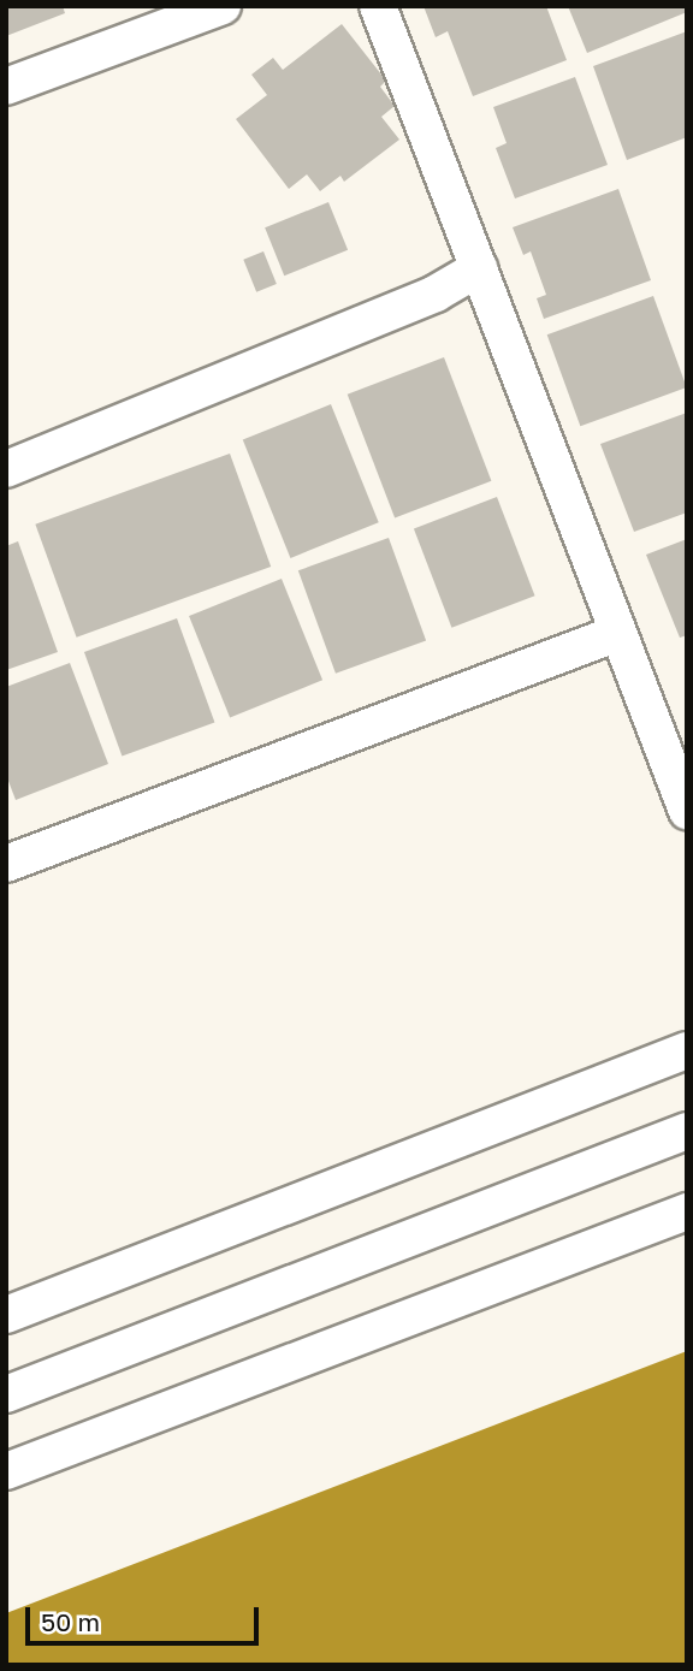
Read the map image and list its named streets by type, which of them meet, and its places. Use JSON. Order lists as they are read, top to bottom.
{
  "scale_bar": "50 m"
}
